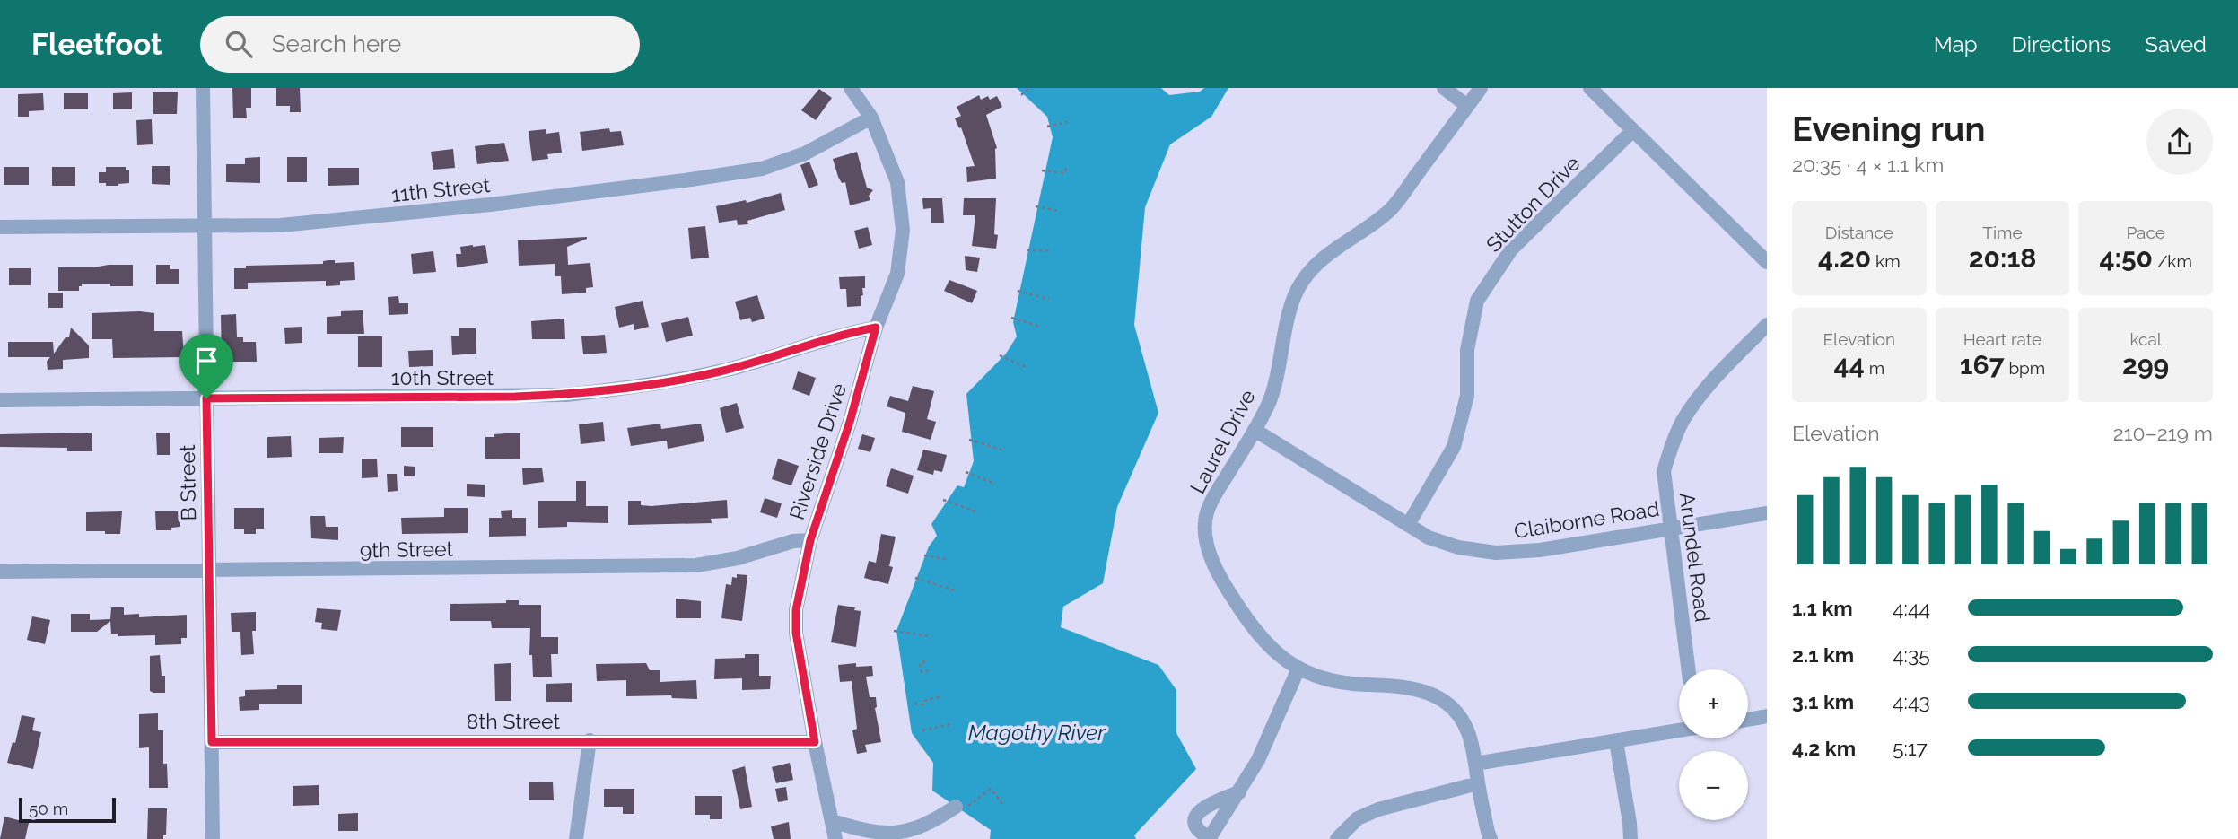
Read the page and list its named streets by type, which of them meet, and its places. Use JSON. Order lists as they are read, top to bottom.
{
  "streets": {
    "street": [
      "11th Street",
      "Stutton Drive",
      "10th Street",
      "Laurel Drive",
      "Riverside Drive",
      "B Street",
      "Claiborne Road",
      "9th Street",
      "Arundel Road",
      "8th Street"
    ]
  },
  "crossings": [
    ["11th Street", "Riverside Drive"],
    ["11th Street", "B Street"],
    ["Stutton Drive", "Claiborne Road"],
    ["10th Street", "Riverside Drive"],
    ["10th Street", "B Street"],
    ["Laurel Drive", "Claiborne Road"],
    ["Riverside Drive", "9th Street"],
    ["Riverside Drive", "8th Street"],
    ["B Street", "9th Street"],
    ["B Street", "8th Street"],
    ["Claiborne Road", "Arundel Road"]
  ],
  "water": ["Magothy River"],
  "scale_bar": "50 m",
  "page": {
    "header": "Fleetfoot",
    "search": "Search here",
    "nav": ["Map", "Directions", "Saved"],
    "heading": ["Evening run", "20:35 · 4 × 1.1 km"],
    "stats": [
      ["Distance", "4.20 km"],
      ["Time", "20:18"],
      ["Pace", "4:50 /km"],
      ["Elevation", "44 m"],
      ["Heart rate", "167 bpm"],
      ["kcal", "299"]
    ],
    "chart": ["Elevation", "210–219 m"],
    "list": [
      {
        "name": "1.1 km",
        "note": "4:44"
      },
      {
        "name": "2.1 km",
        "note": "4:35"
      },
      {
        "name": "3.1 km",
        "note": "4:43"
      },
      {
        "name": "4.2 km",
        "note": "5:17"
      }
    ],
    "map_buttons": ["+", "−"],
    "scale": "50 m"
  }
}
